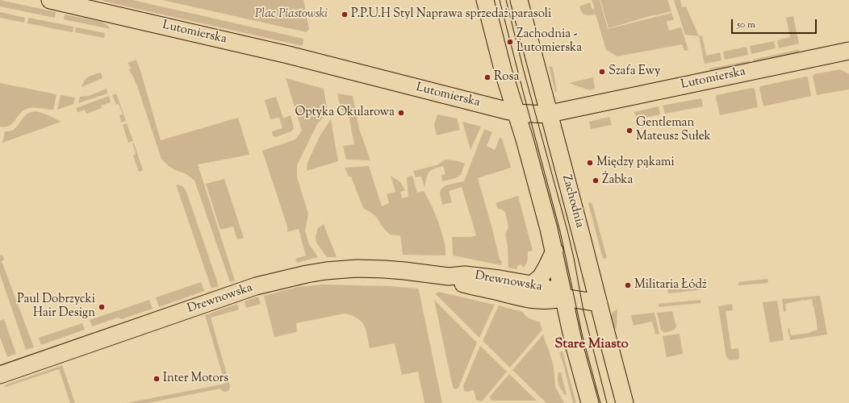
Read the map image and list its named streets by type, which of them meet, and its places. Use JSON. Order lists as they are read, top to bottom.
{
  "streets": {
    "main road": ["Lutomierska", "Zachodnia", "Drewnowska"]
  },
  "crossings": [
    ["Lutomierska", "Zachodnia"]
  ],
  "districts": ["Stare Miasto"],
  "parks": ["Plac Piastowski"],
  "places": [
    "P.P.U.H Styl Naprawa sprzedaż parasoli",
    "Zachodnia - Lutomierska",
    "Szafa Ewy",
    "Rosa",
    "Optyka Okularowa",
    "Gentleman Mateusz Sułek",
    "Między pąkami",
    "Żabka",
    "Militaria Łódź",
    "Paul Dobrzycki Hair Design",
    "Inter Motors"
  ],
  "scale_bar": "50 m"
}
